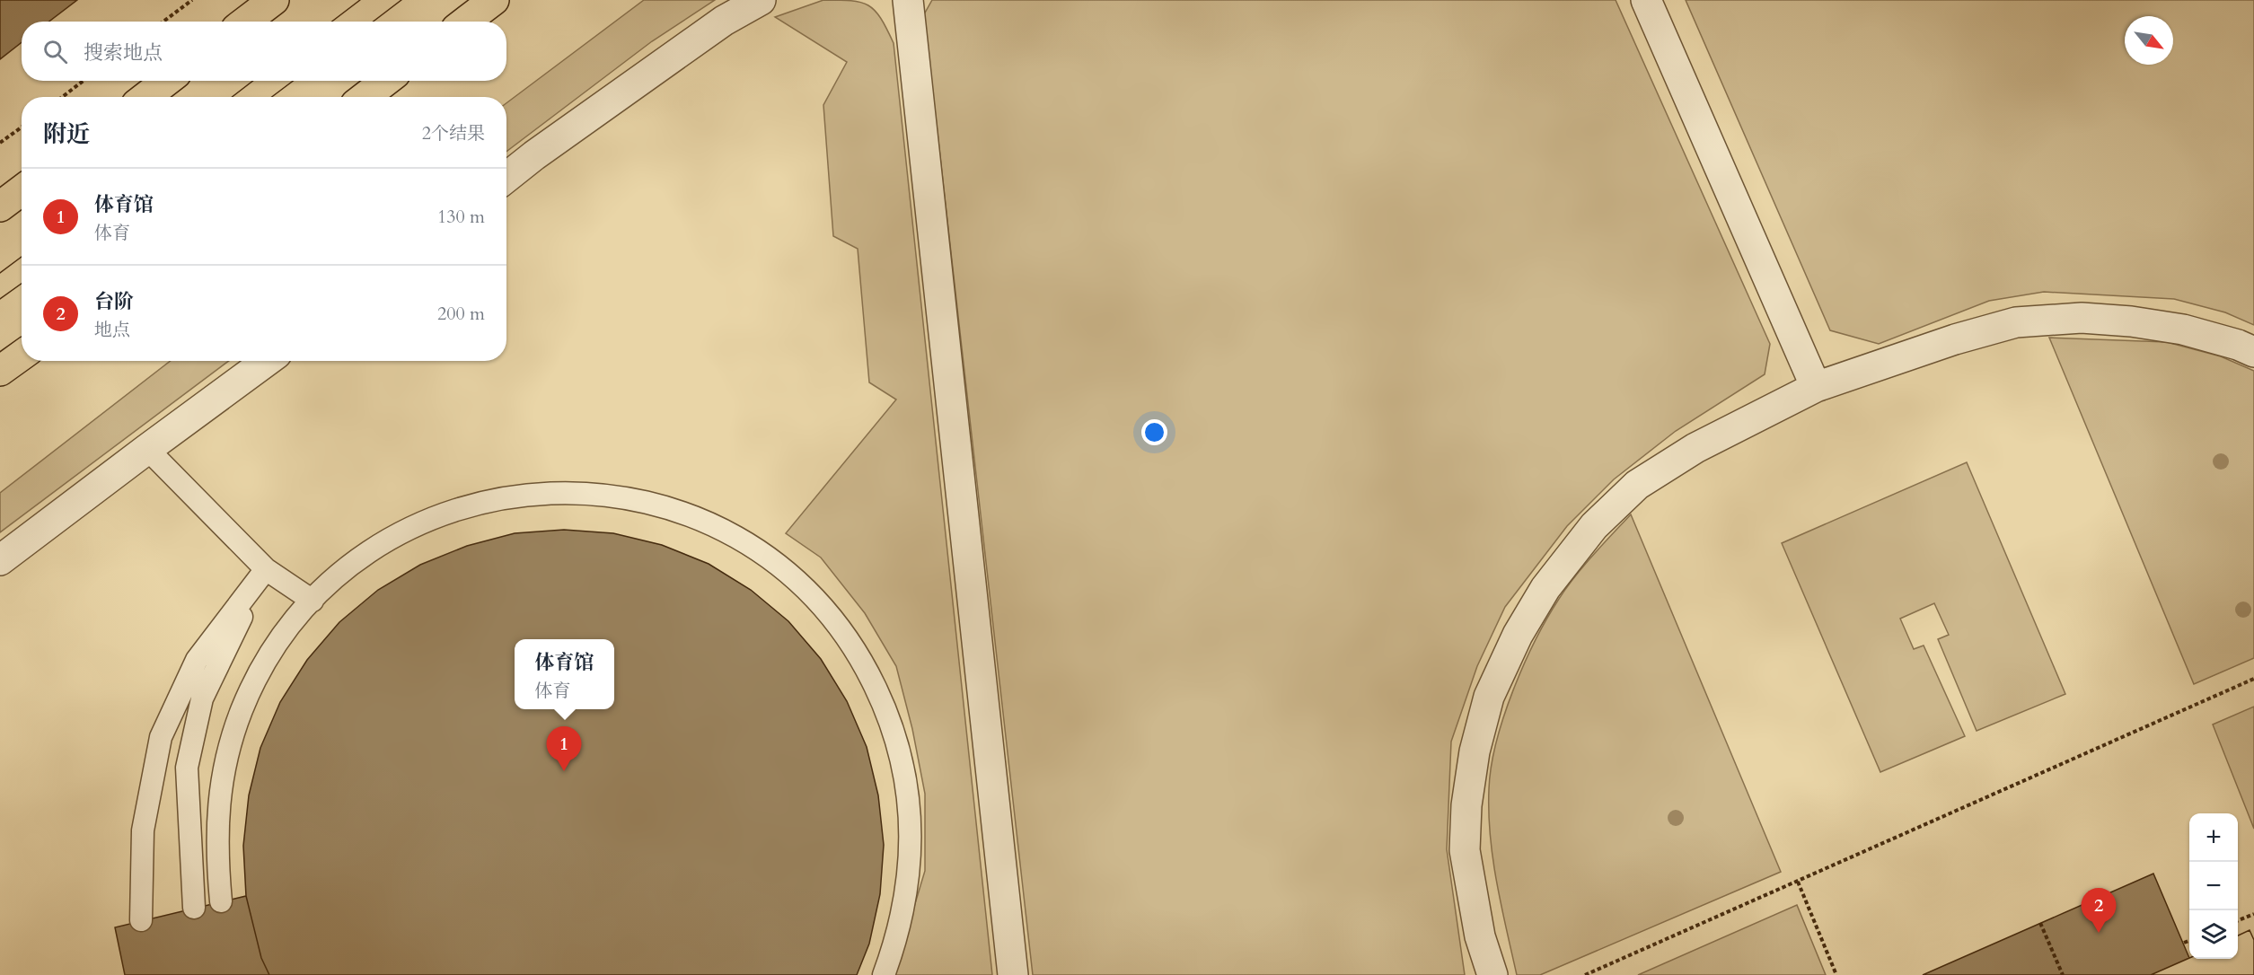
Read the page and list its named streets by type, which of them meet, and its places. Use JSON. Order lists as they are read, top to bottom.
{
  "north": "bottom right",
  "page": {
    "search": "搜索地点",
    "heading": ["附近", "2个结果"],
    "list": [
      {
        "mark": "1",
        "name": "体育馆",
        "note": "体育",
        "value": "130 m"
      },
      {
        "mark": "2",
        "name": "台阶",
        "note": "地点",
        "value": "200 m"
      }
    ],
    "popup": ["体育馆", "体育"],
    "pins": ["1", "2"],
    "map_buttons": ["+", "−"]
  }
}
